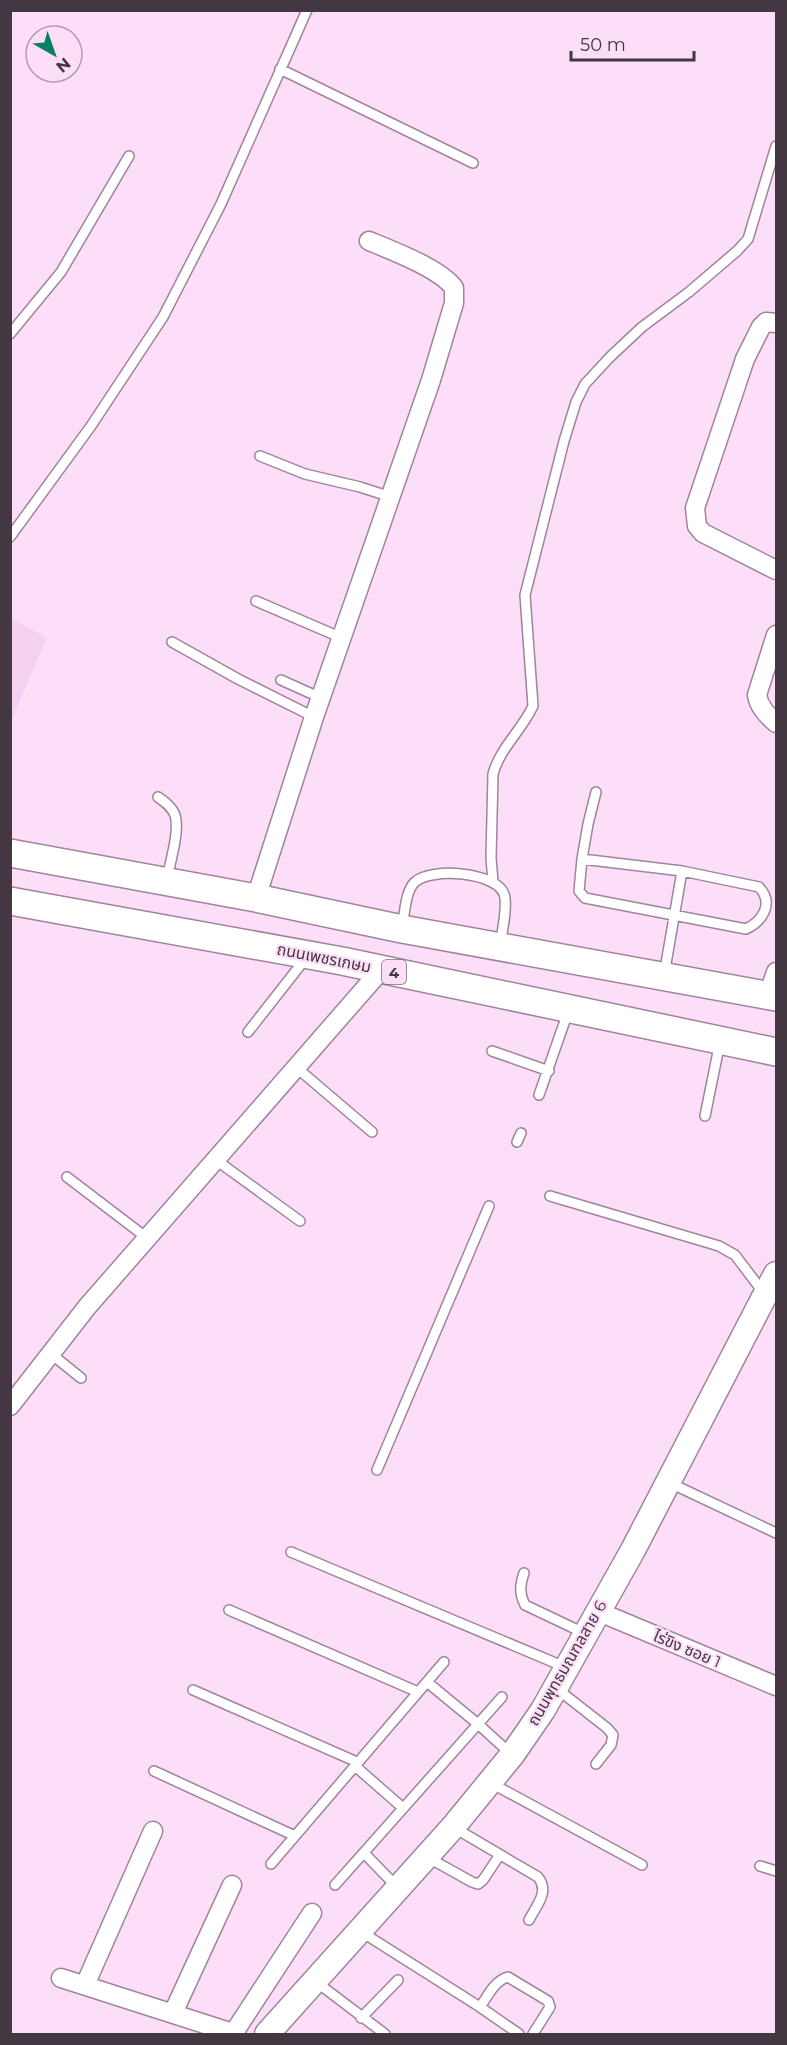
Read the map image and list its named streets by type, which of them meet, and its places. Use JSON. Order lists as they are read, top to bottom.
{
  "streets": {
    "main road": ["ถนนเพชรเกษม", "4", "ถนนพุทธมณฑลสาย 6"],
    "street": ["ไร่ขิง ซอย 1"]
  },
  "crossings": [
    ["ไร่ขิง ซอย 1", "ถนนพุทธมณฑลสาย 6"]
  ],
  "scale_bar": "50 m",
  "north": "bottom right"
}
